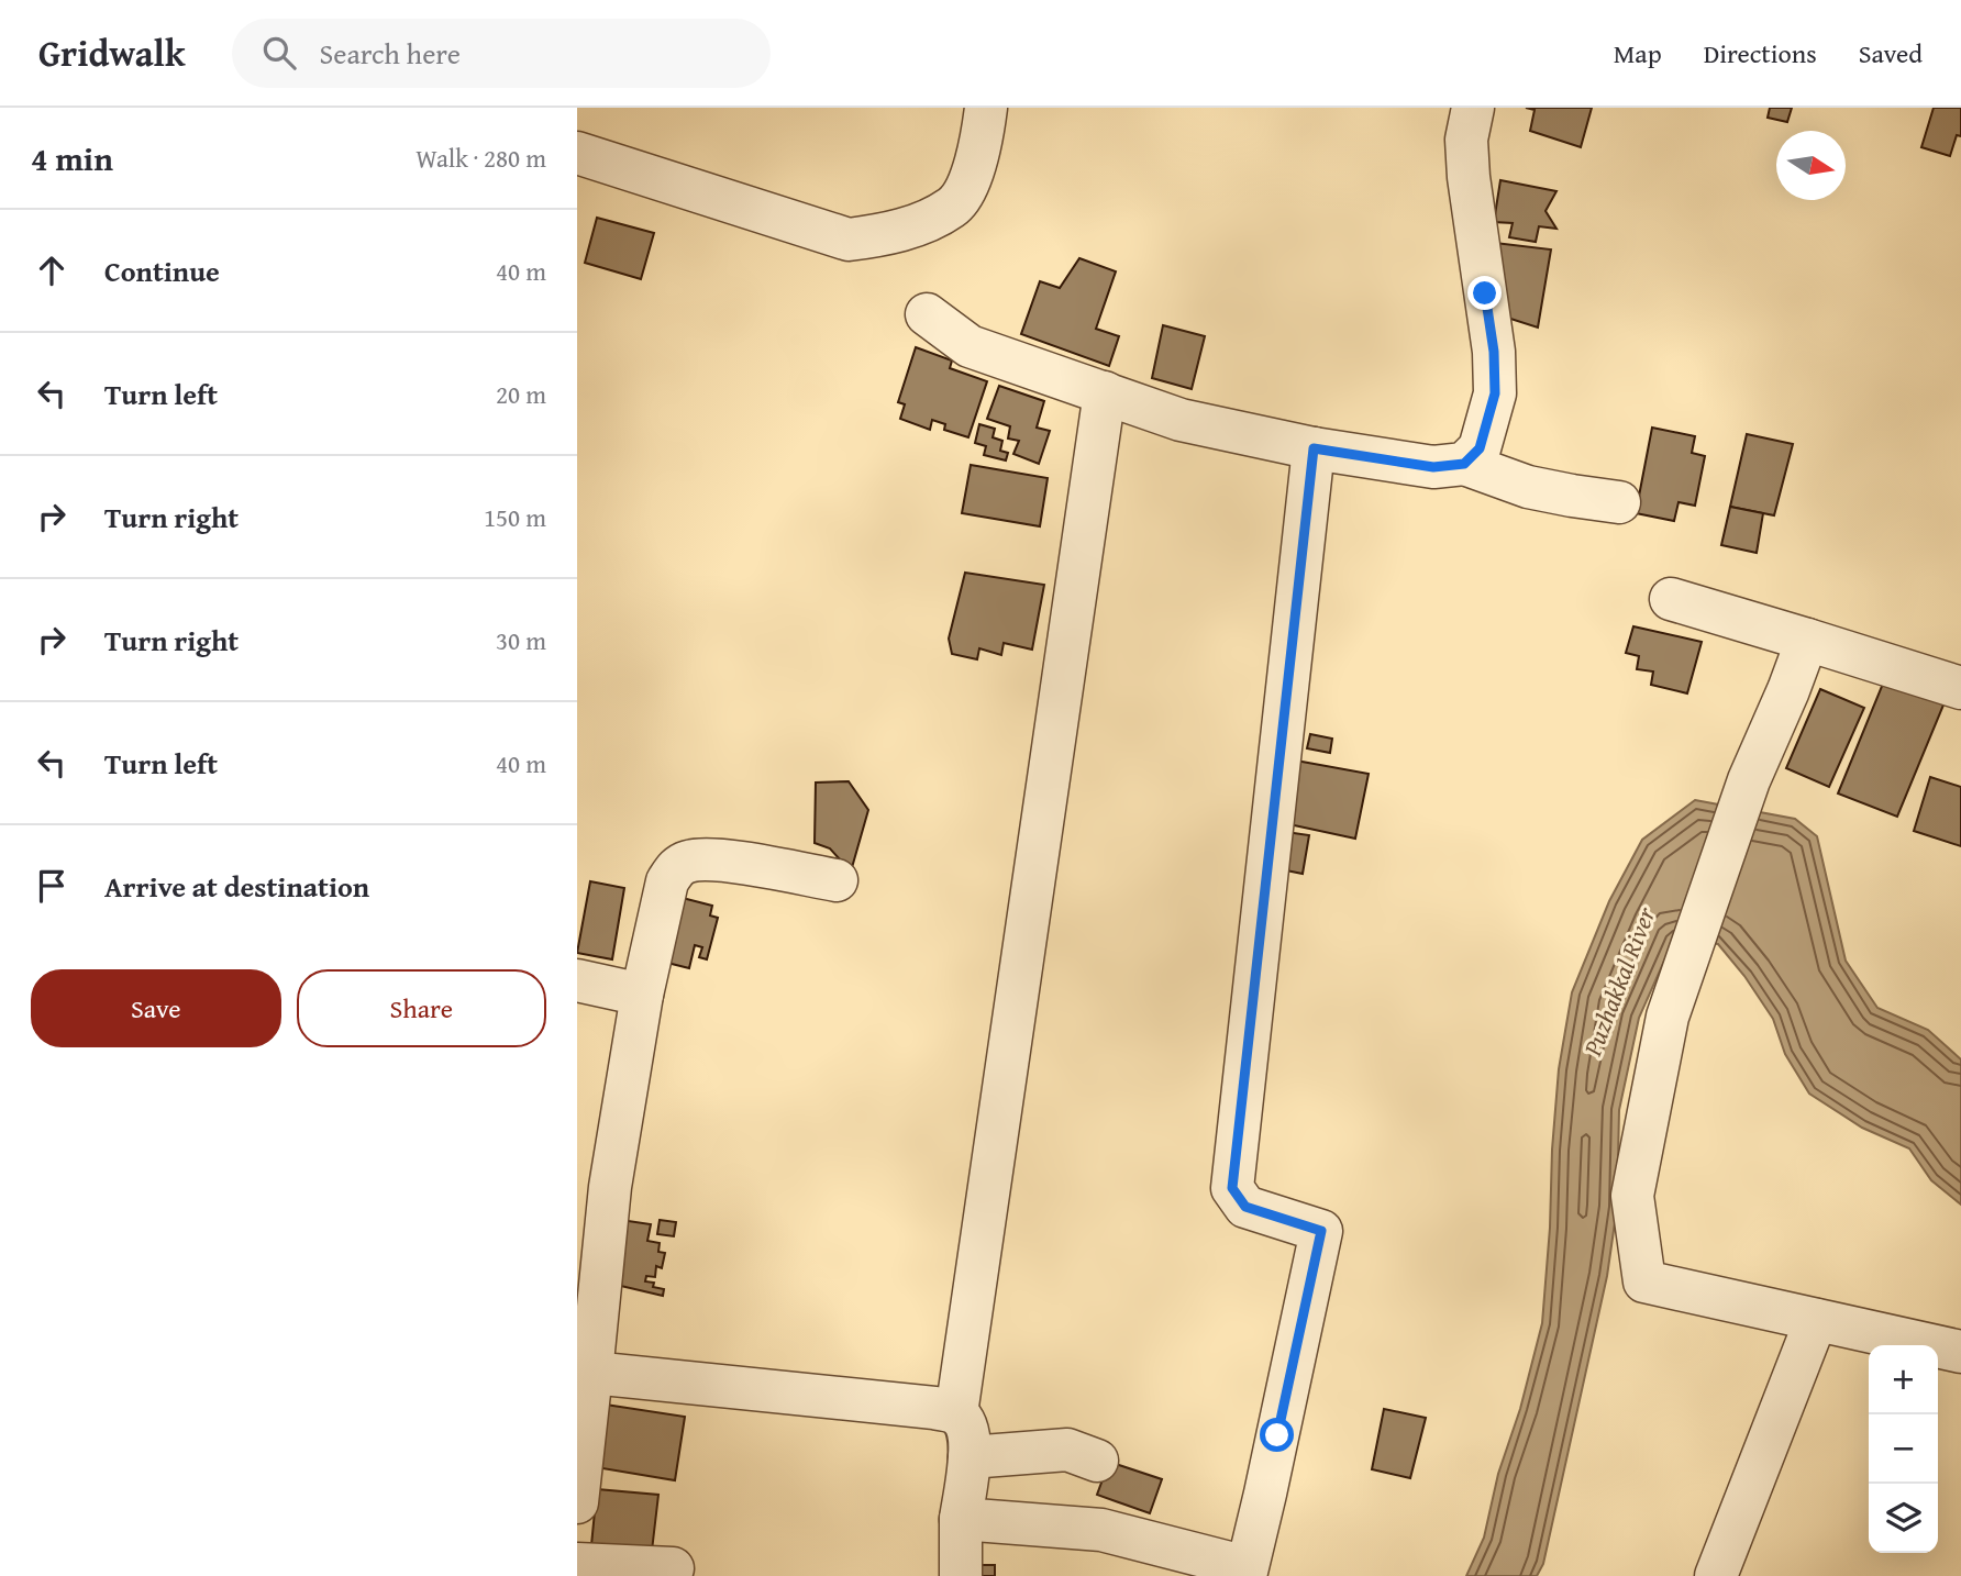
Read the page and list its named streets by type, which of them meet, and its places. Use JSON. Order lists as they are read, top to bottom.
{
  "water": ["Puzhakkal River"],
  "north": "right",
  "page": {
    "header": "Gridwalk",
    "search": "Search here",
    "nav": ["Map", "Directions", "Saved"],
    "heading": ["4 min", "Walk · 280 m"],
    "list": [
      ["Continue", "40 m"],
      ["Turn left", "20 m"],
      ["Turn right", "150 m"],
      ["Turn right", "30 m"],
      ["Turn left", "40 m"],
      "Arrive at destination"
    ],
    "buttons": ["Save", "Share"],
    "map_buttons": ["+", "−"]
  }
}
